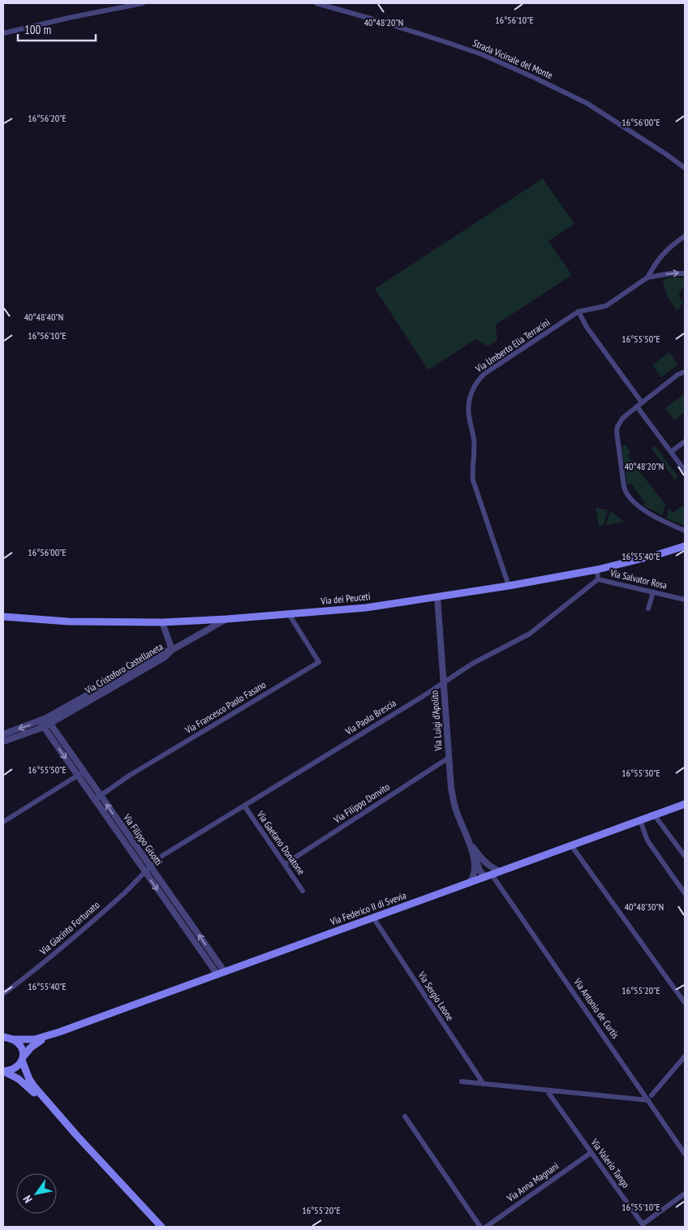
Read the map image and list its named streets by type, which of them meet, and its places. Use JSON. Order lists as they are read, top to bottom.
{
  "streets": {
    "main road": ["Via dei Peuceti", "Via Federico II di Svevia"],
    "street": [
      "Strada Vicinale del Monte",
      "Via Umberto Elia Terracini",
      "Via Salvator Rosa",
      "Via Cristoforo Castellaneta",
      "Via Francesco Paolo Fasano",
      "Via Paolo Brescia",
      "Via Luigi d'Apolito",
      "Via Filippo Donvito",
      "Via Filippo Gisotti",
      "Via Gaetano Donatone",
      "Via Giacinto Fortunato",
      "Via Sergio Leone",
      "Via Antonio de Curtis",
      "Via Valerio Tango",
      "Via Anna Magnani"
    ]
  },
  "crossings": [
    ["Via Umberto Elia Terracini", "Via dei Peuceti"],
    ["Via Salvator Rosa", "Via dei Peuceti"],
    ["Via Salvator Rosa", "Via Paolo Brescia"],
    ["Via dei Peuceti", "Via Cristoforo Castellaneta"],
    ["Via dei Peuceti", "Via Francesco Paolo Fasano"],
    ["Via dei Peuceti", "Via Luigi d'Apolito"],
    ["Via Cristoforo Castellaneta", "Via Filippo Gisotti"],
    ["Via Francesco Paolo Fasano", "Via Filippo Gisotti"],
    ["Via Paolo Brescia", "Via Luigi d'Apolito"],
    ["Via Paolo Brescia", "Via Filippo Gisotti"],
    ["Via Paolo Brescia", "Via Gaetano Donatone"],
    ["Via Paolo Brescia", "Via Giacinto Fortunato"],
    ["Via Luigi d'Apolito", "Via Filippo Donvito"],
    ["Via Luigi d'Apolito", "Via Federico II di Svevia"],
    ["Via Filippo Donvito", "Via Gaetano Donatone"],
    ["Via Filippo Gisotti", "Via Federico II di Svevia"],
    ["Via Filippo Gisotti", "Via Giacinto Fortunato"],
    ["Via Federico II di Svevia", "Via Sergio Leone"],
    ["Via Federico II di Svevia", "Via Antonio de Curtis"],
    ["Via Valerio Tango", "Via Anna Magnani"]
  ],
  "scale_bar": "100 m",
  "north": "bottom left",
  "coordinates": [
    "16°56'10\"E",
    "40°48'20\"N",
    "16°56'20\"E",
    "16°56'00\"E",
    "40°48'40\"N",
    "16°55'50\"E",
    "16°55'40\"E",
    "16°55'30\"E",
    "40°48'30\"N",
    "16°55'20\"E",
    "16°55'10\"E"
  ]
}
